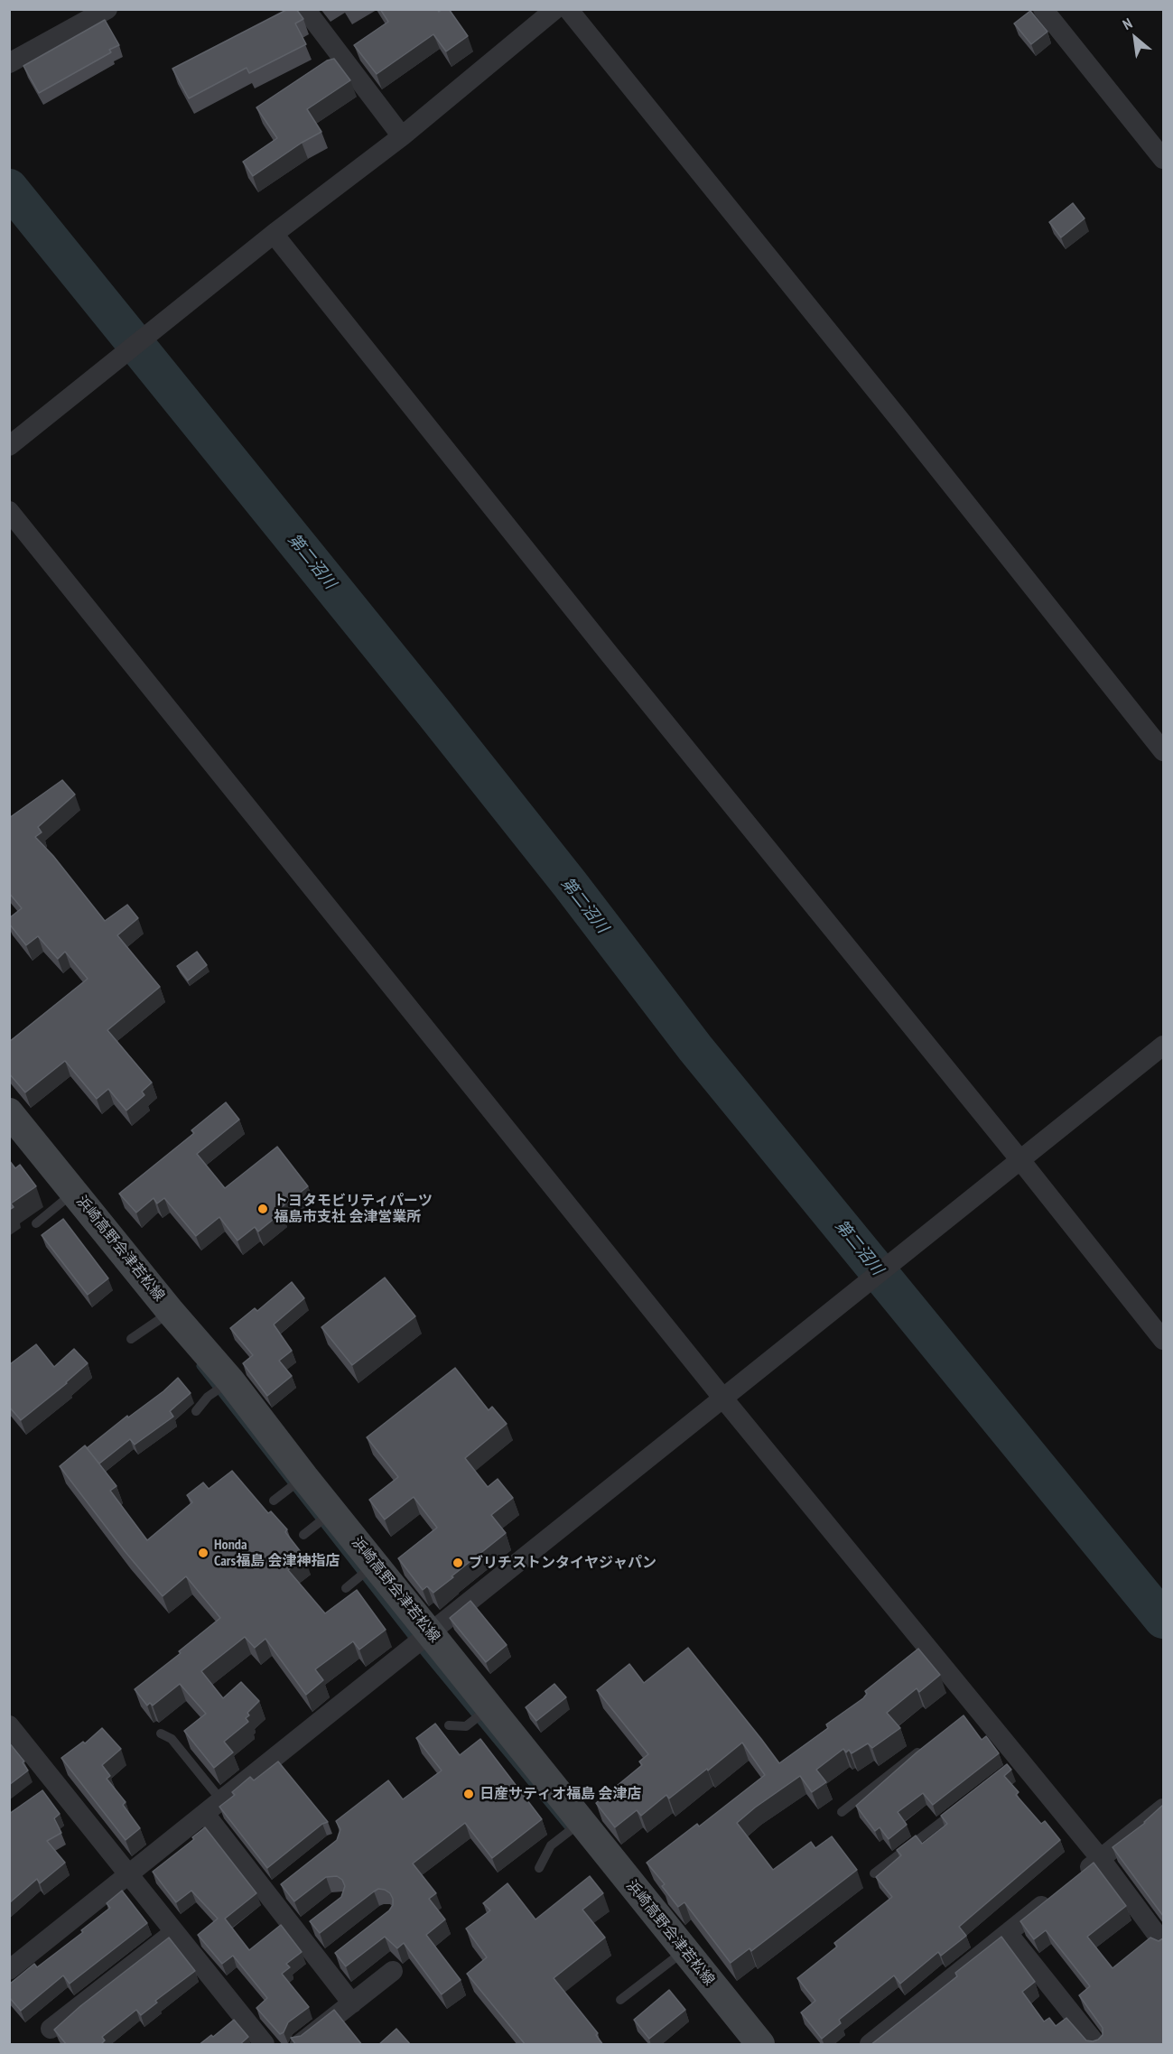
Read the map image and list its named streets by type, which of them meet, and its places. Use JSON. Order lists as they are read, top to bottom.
{
  "streets": {
    "main road": ["浜崎高野会津若松線"]
  },
  "water": ["第二沼川"],
  "places": [
    "トヨタモビリティパーツ 福島市支社 会津営業所",
    "Honda Cars福島 会津神指店",
    "ブリチストンタイヤジャパン",
    "日産サティオ福島 会津店"
  ],
  "north": "top left"
}
